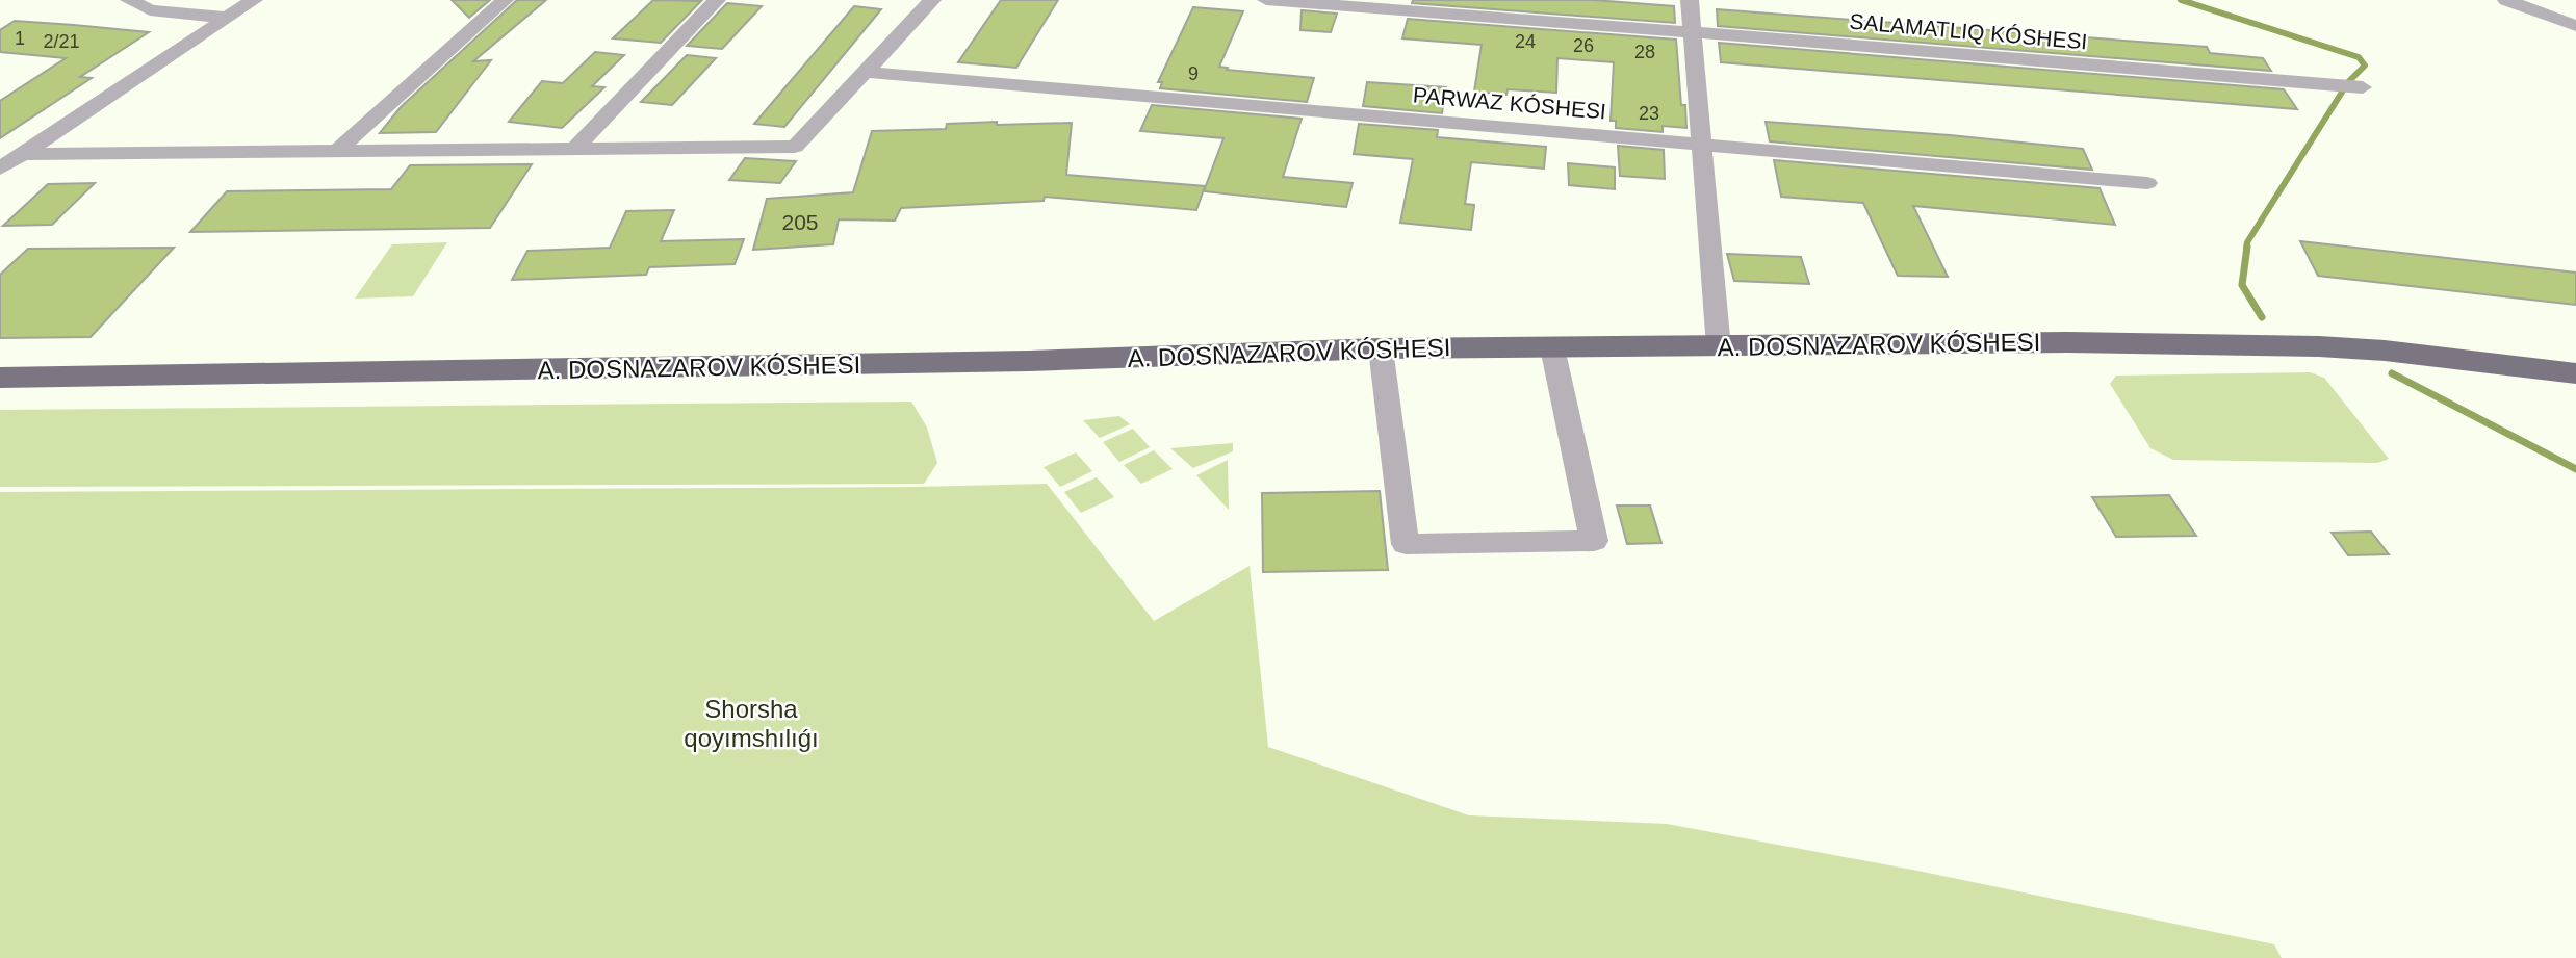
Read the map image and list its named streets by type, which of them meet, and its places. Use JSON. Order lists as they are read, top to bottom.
{
  "streets": {
    "main road": ["A. DOSNAZAROV KÓSHESI"],
    "street": ["PARWAZ KÓSHESI"]
  },
  "parks": ["Shorsha qoyımshılıǵı"],
  "house_numbers": [
    "1",
    "2/21",
    "24",
    "26",
    "28",
    "9",
    "23",
    "205"
  ]
}
